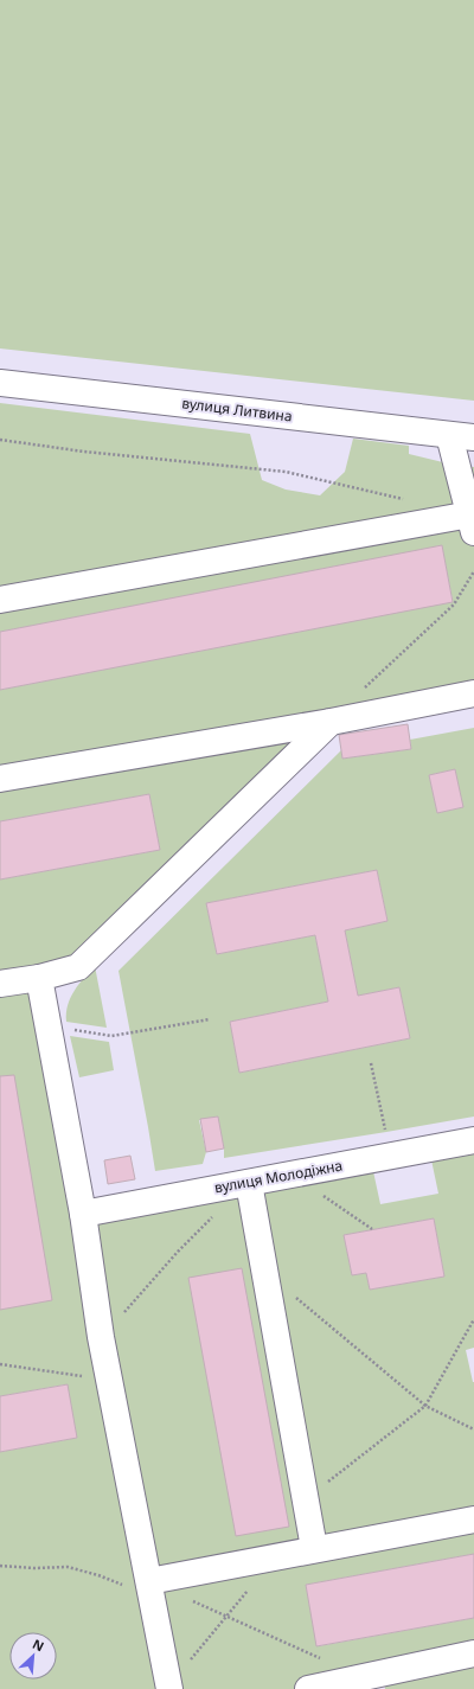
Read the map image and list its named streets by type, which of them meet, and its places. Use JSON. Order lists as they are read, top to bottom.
{
  "streets": {
    "street": ["вулиця Литвина", "вулиця Молодіжна"]
  },
  "north": "top right"
}
